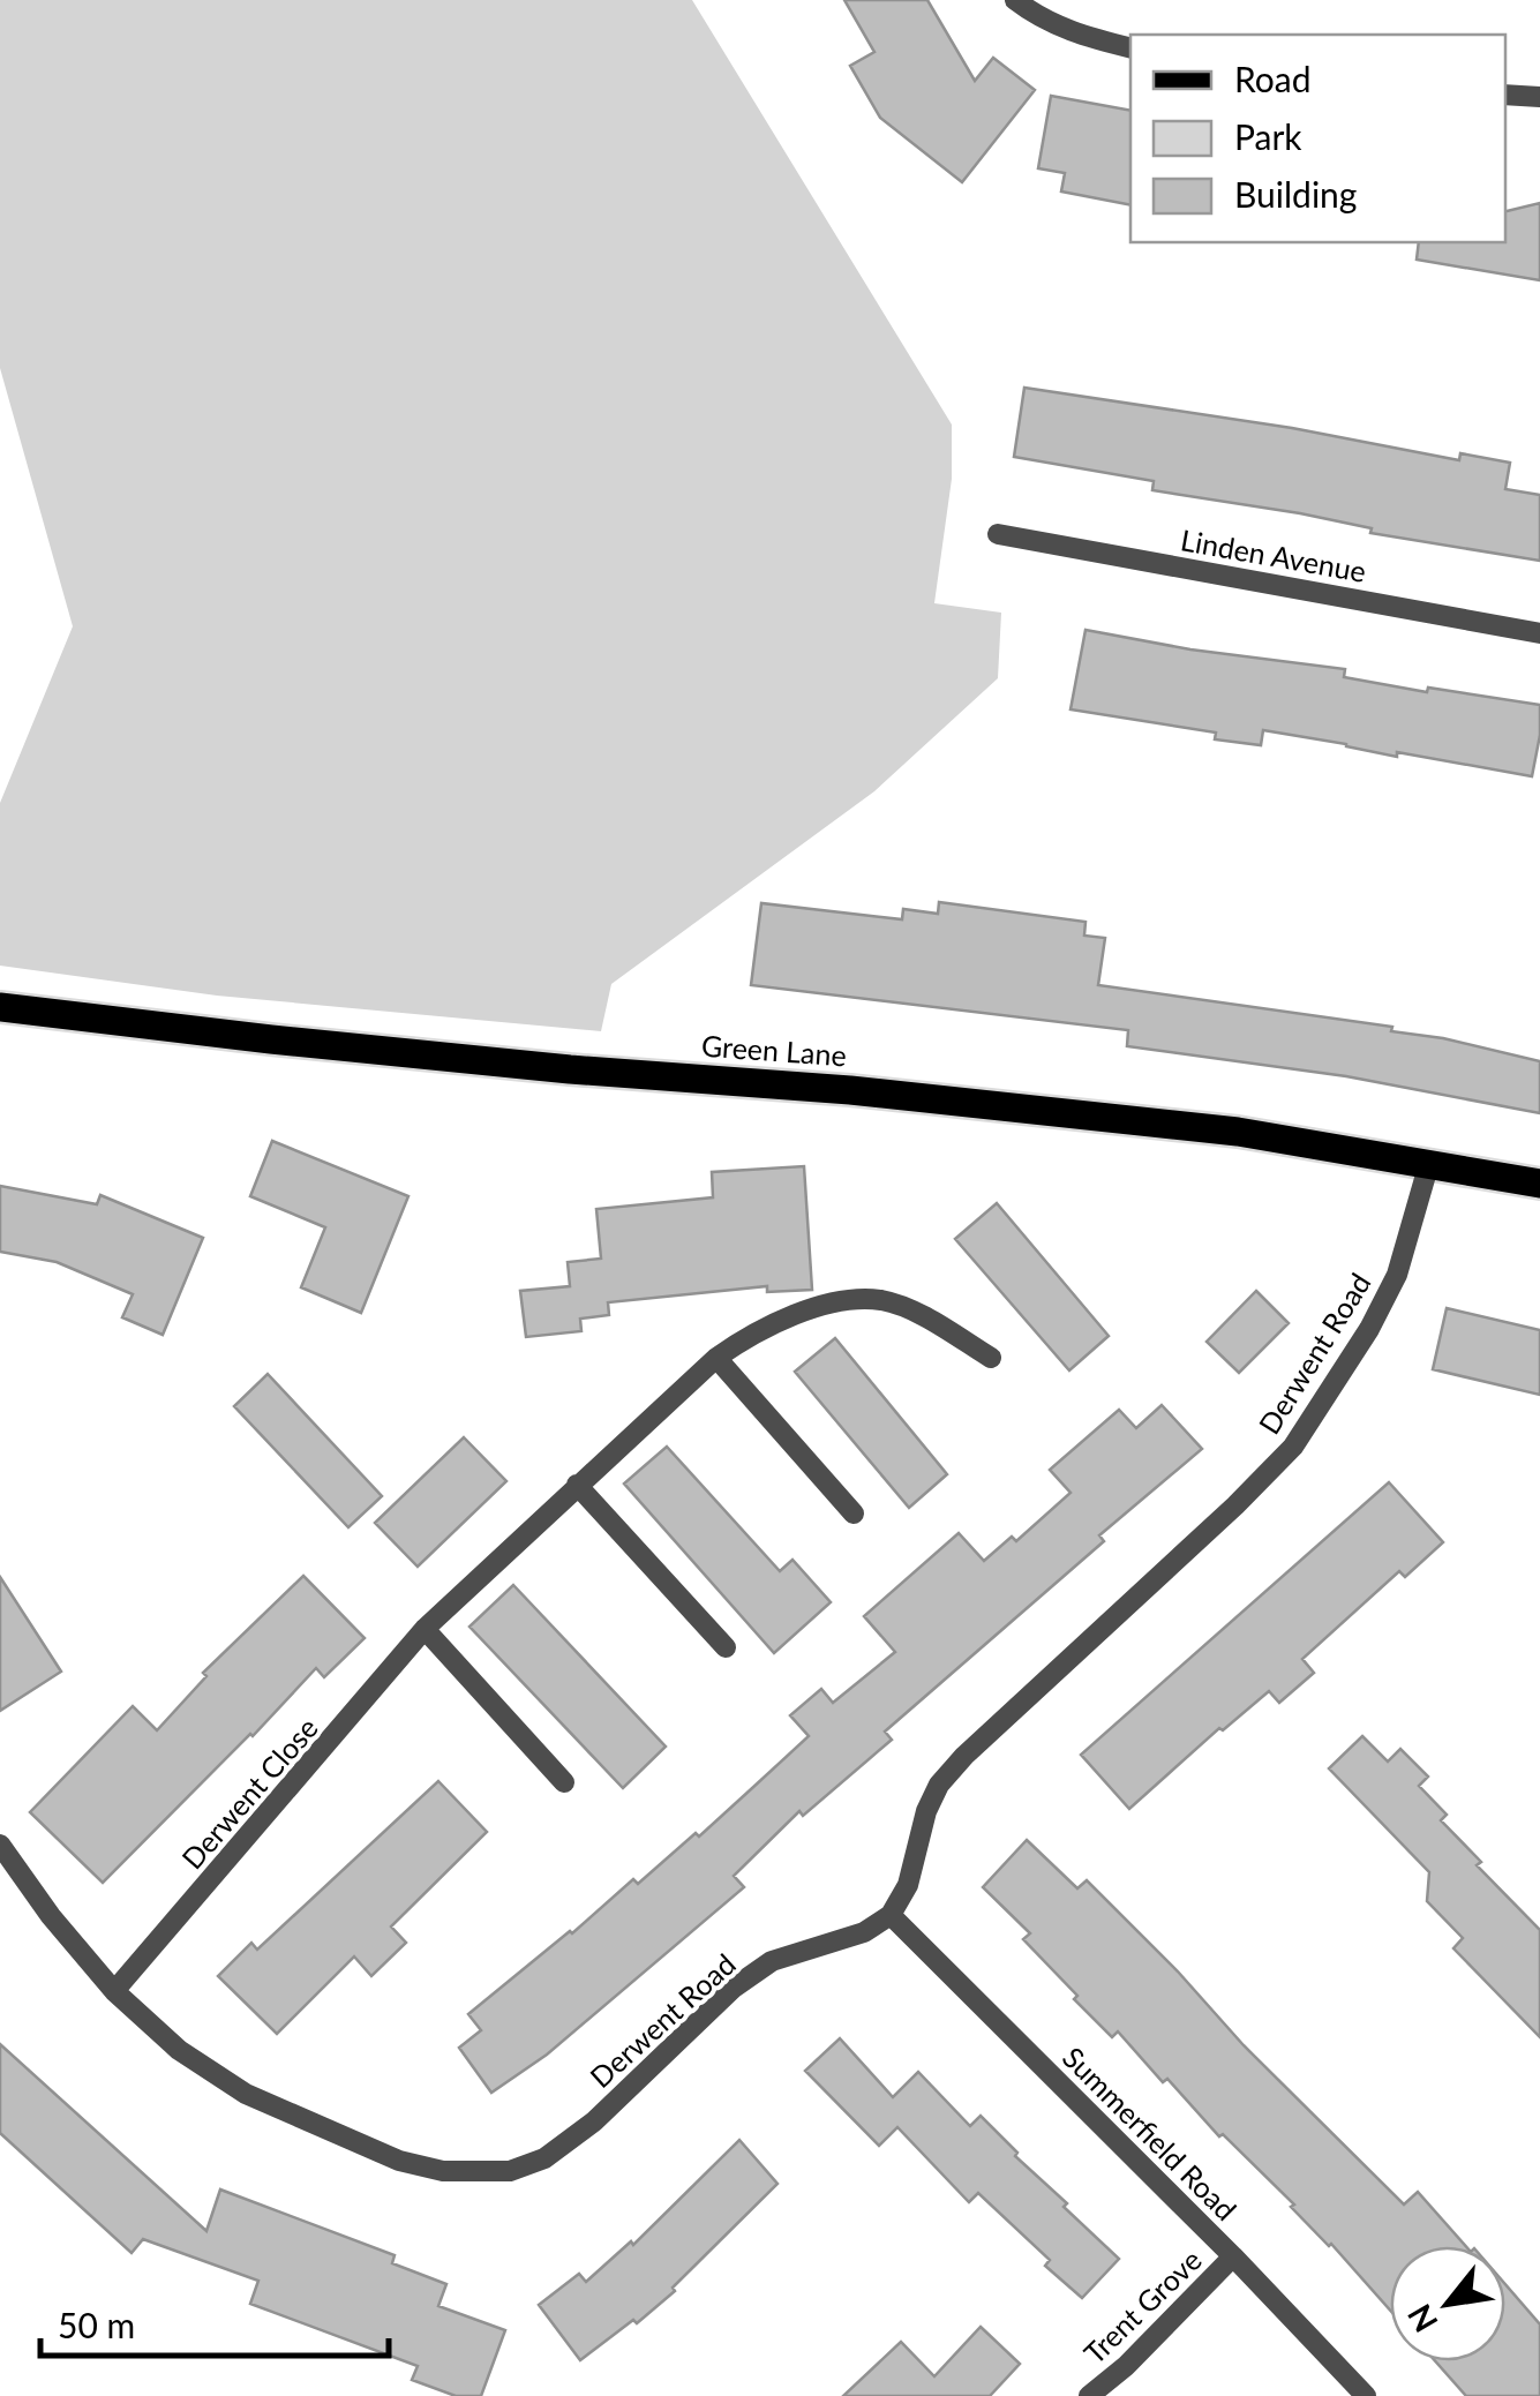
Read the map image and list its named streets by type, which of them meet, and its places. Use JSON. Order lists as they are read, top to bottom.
{
  "streets": {
    "main road": ["Green Lane"],
    "street": [
      "Linden Avenue",
      "Derwent Road",
      "Derwent Close",
      "Summerfield Road",
      "Trent Grove"
    ]
  },
  "crossings": [
    ["Green Lane", "Derwent Road"],
    ["Derwent Road", "Derwent Close"],
    ["Derwent Road", "Summerfield Road"],
    ["Summerfield Road", "Trent Grove"]
  ],
  "legend": ["Road", "Park", "Building"],
  "scale_bar": "50 m",
  "north": "bottom left"
}
